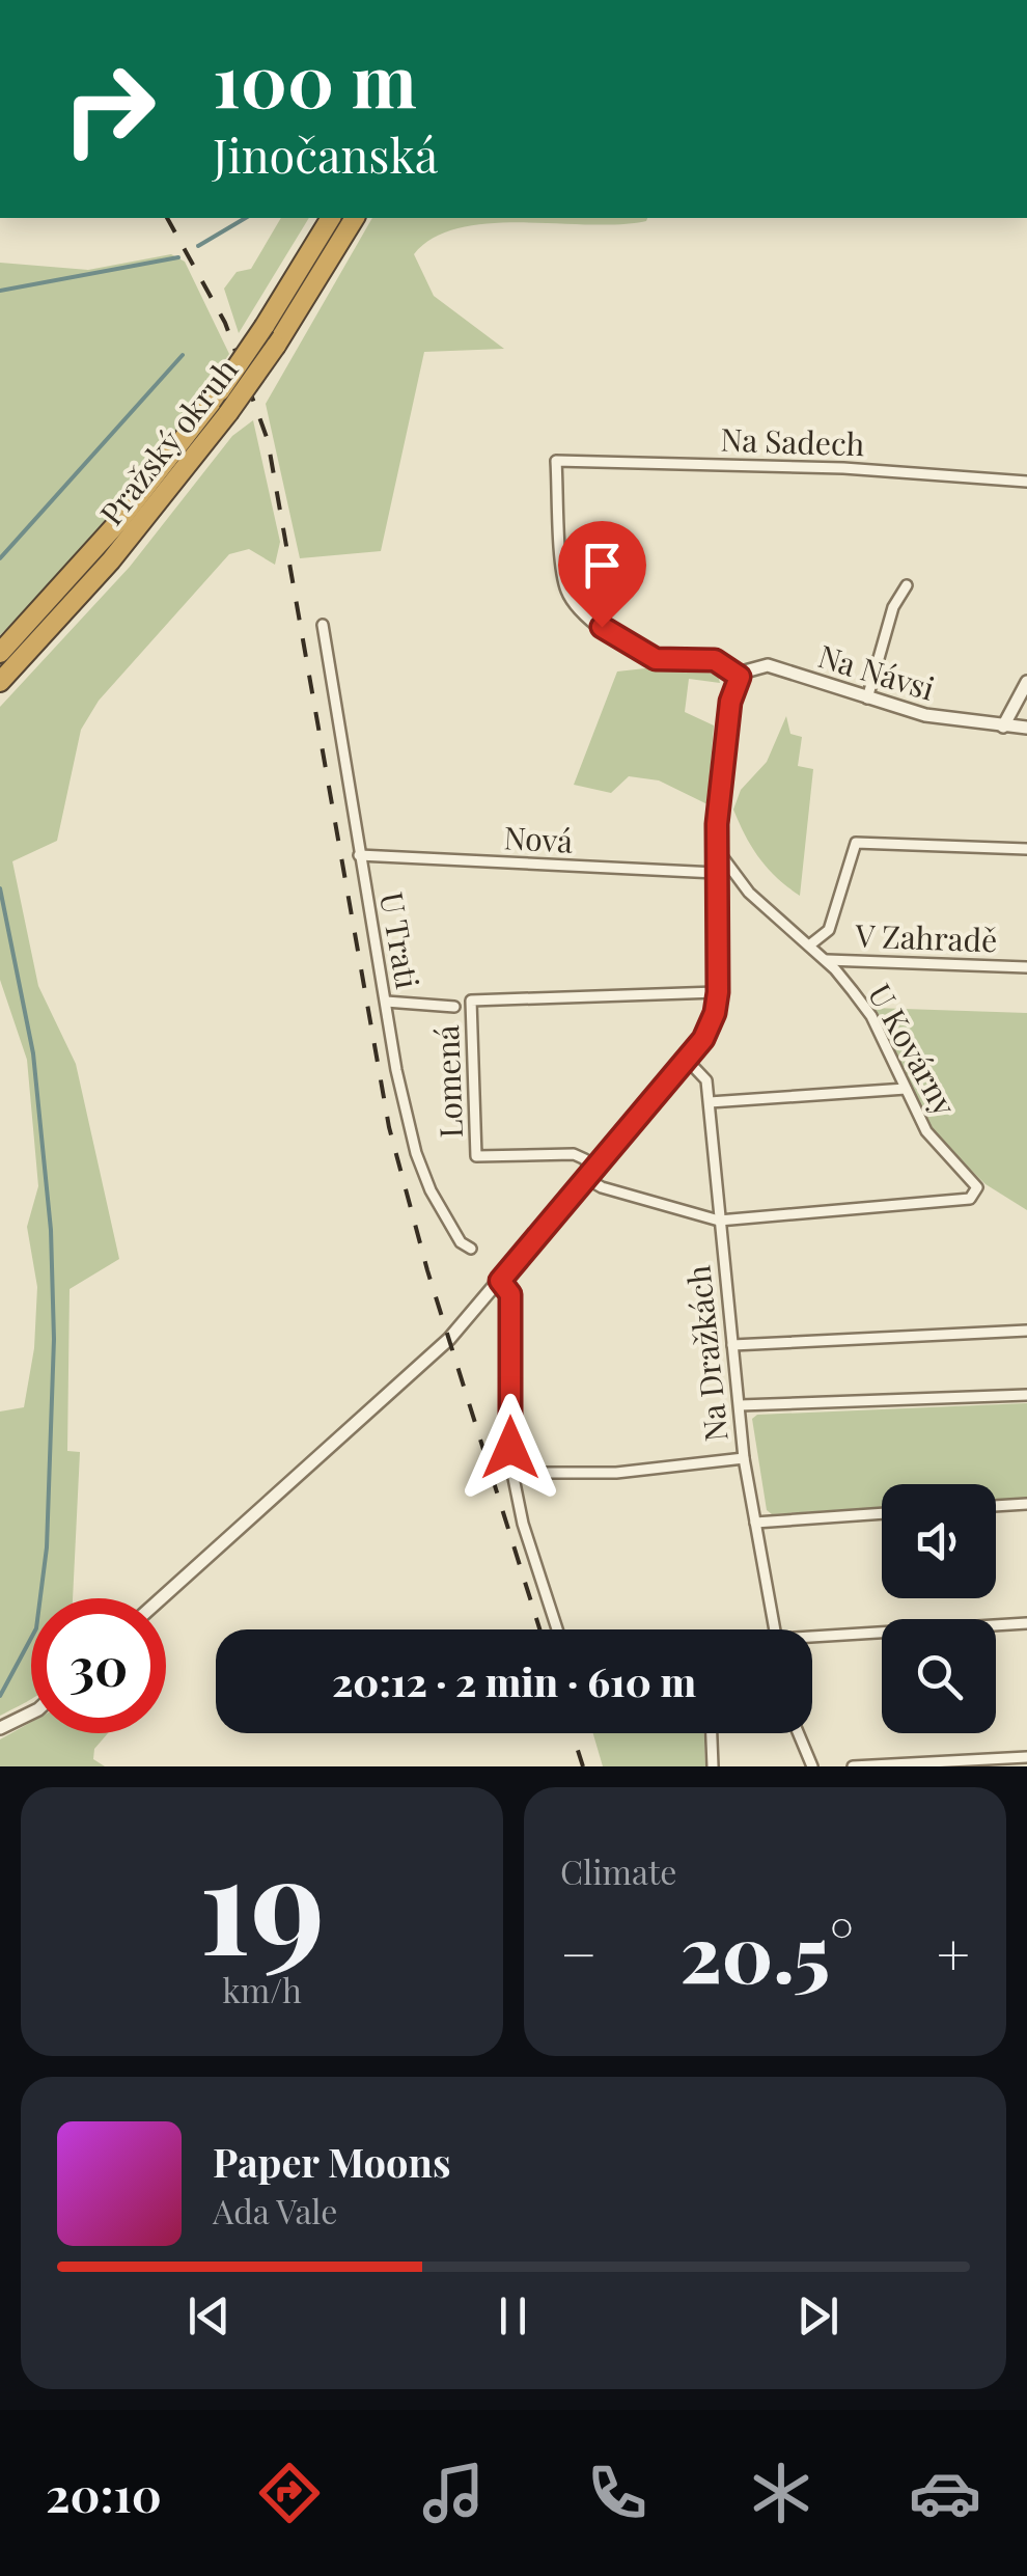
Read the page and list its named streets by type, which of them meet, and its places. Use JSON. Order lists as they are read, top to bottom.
{
  "streets": {
    "highway": ["Pražský okruh"],
    "street": [
      "Na Sadech",
      "Na Návsi",
      "Nová",
      "V Zahradě",
      "U Trati",
      "U Kovárny",
      "Lomená",
      "Na Dražkách"
    ]
  },
  "crossings": [
    ["Na Sadech", "Na Návsi"],
    ["Nová", "U Trati"],
    ["V Zahradě", "U Kovárny"],
    ["U Kovárny", "Na Dražkách"]
  ],
  "page": {
    "turn": ["100 m", "Jinočanská"],
    "limit": "30",
    "trip": "20:12 · 2 min · 610 m",
    "tile": [
      ["19", "km/h"],
      "Climate"
    ],
    "heat": ["−", "20.5°", "+"],
    "song": ["Paper Moons", "Ada Vale"],
    "tabs": "20:10"
  }
}
